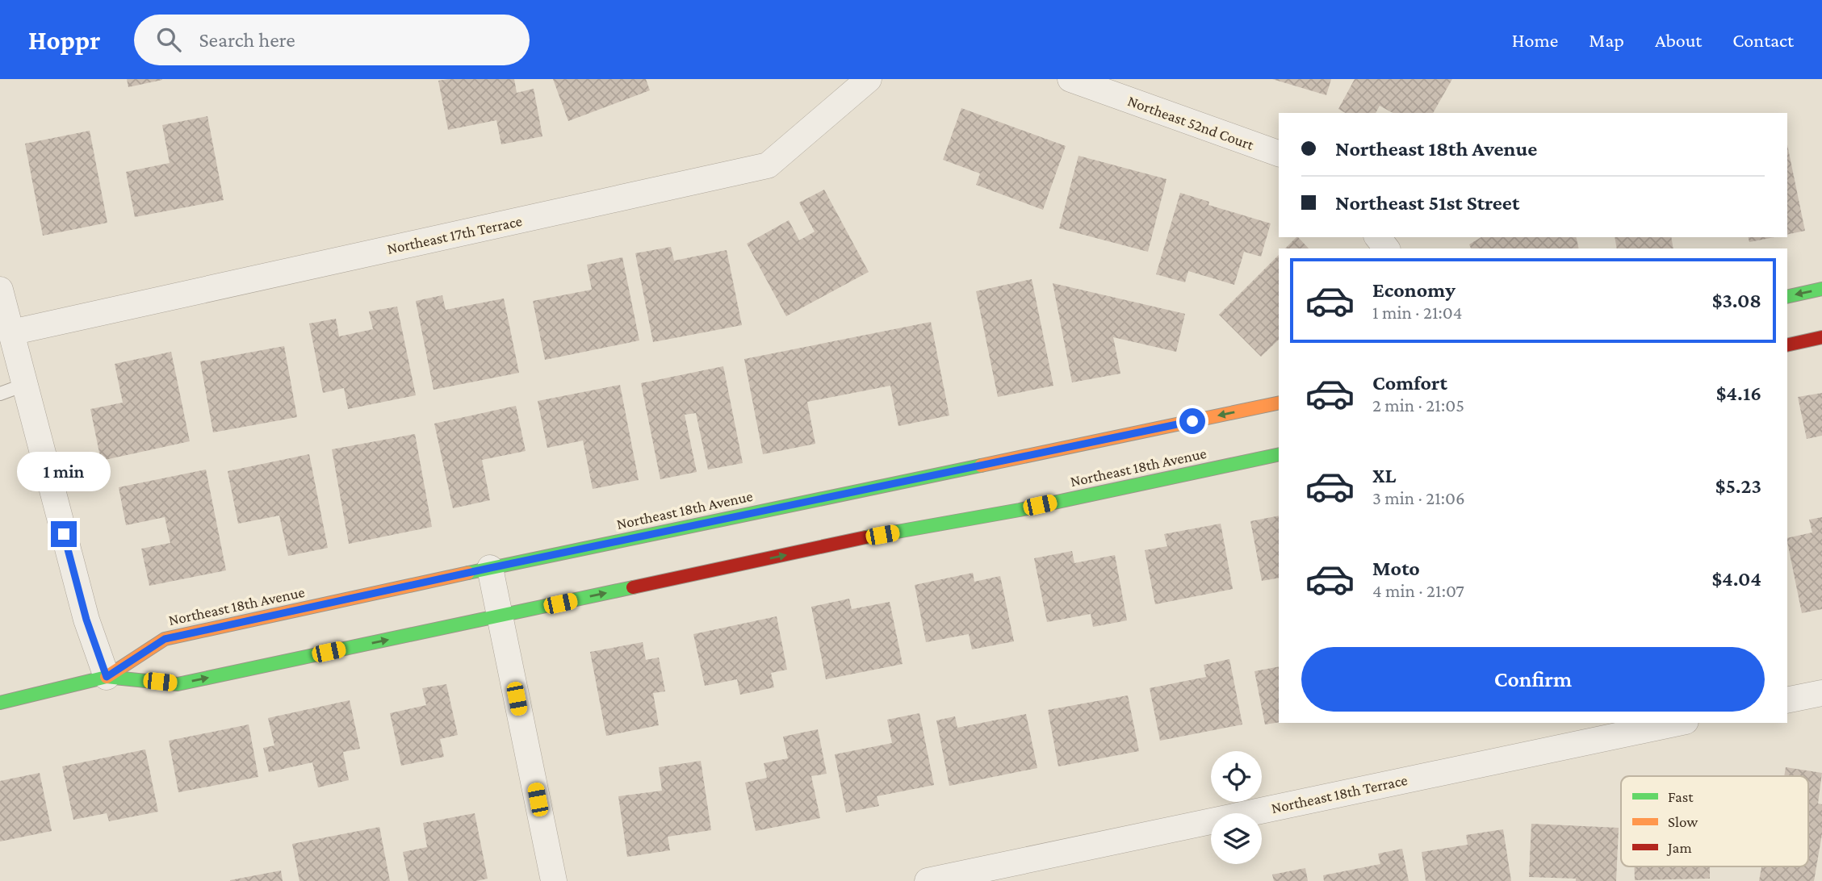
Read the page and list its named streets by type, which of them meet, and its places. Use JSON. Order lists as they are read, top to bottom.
{
  "streets": {
    "street": [
      "Northeast 52nd Court",
      "Northeast 17th Terrace",
      "Northeast 18th Avenue",
      "Northeast 18th Terrace"
    ]
  },
  "legend": ["Fast", "Slow", "Jam"],
  "page": {
    "header": "Hoppr",
    "search": "Search here",
    "nav": [
      "Home",
      "Map",
      "About",
      "Contact"
    ],
    "banner": ["Northeast 18th Avenue", "Northeast 51st Street"],
    "list": [
      {
        "name": "Economy",
        "note": "1 min · 21:04",
        "value": "$3.08"
      },
      {
        "name": "Comfort",
        "note": "2 min · 21:05",
        "value": "$4.16"
      },
      {
        "name": "XL",
        "note": "3 min · 21:06",
        "value": "$5.23"
      },
      {
        "name": "Moto",
        "note": "4 min · 21:07",
        "value": "$4.04"
      }
    ],
    "bubble": "1 min",
    "buttons": "Confirm"
  }
}
